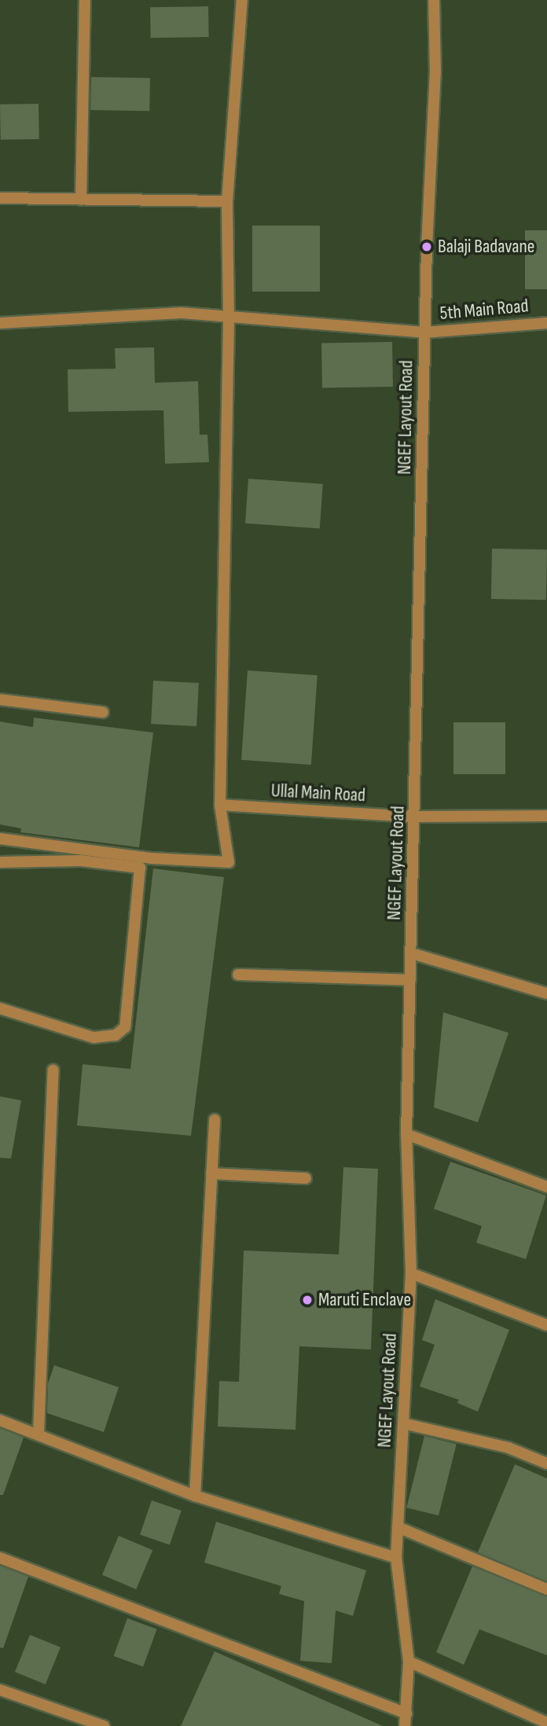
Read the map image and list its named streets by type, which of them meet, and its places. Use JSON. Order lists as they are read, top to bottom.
{
  "streets": {
    "street": ["5th Main Road", "NGEF Layout Road", "Ullal Main Road"]
  },
  "crossings": [
    ["5th Main Road", "NGEF Layout Road"],
    ["NGEF Layout Road", "Ullal Main Road"]
  ],
  "places": ["Balaji Badavane", "Maruti Enclave"]
}
